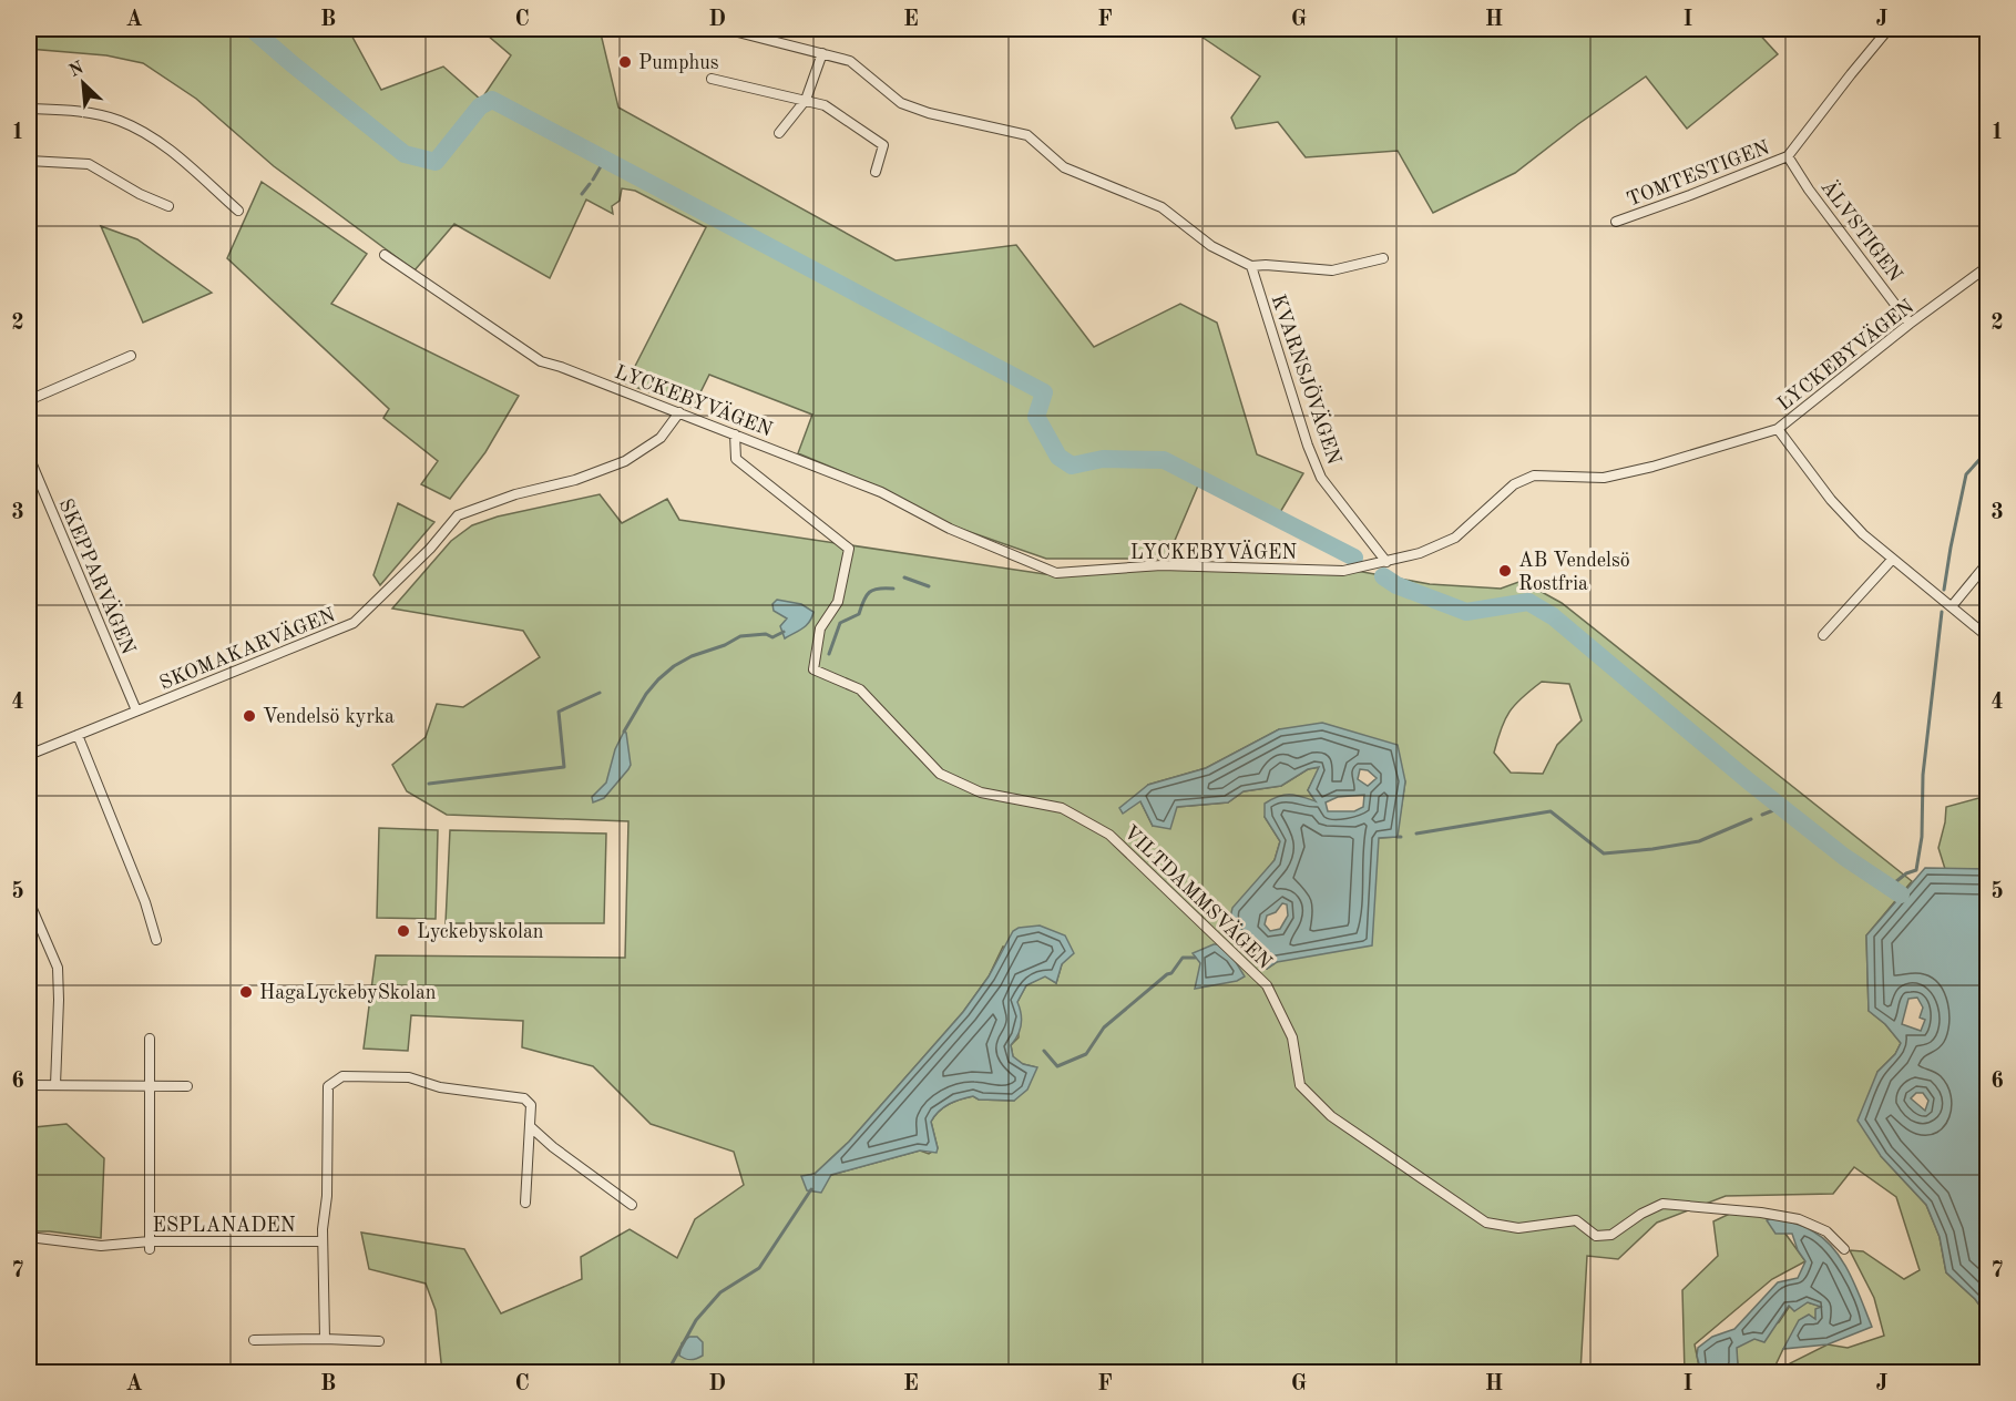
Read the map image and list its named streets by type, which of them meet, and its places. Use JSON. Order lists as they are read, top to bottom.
{
  "streets": {
    "street": [
      "TOMTESTIGEN",
      "ÄLVSTIGEN",
      "LYCKEBYVÄGEN",
      "KVARNSJÖVÄGEN",
      "SKEPPARVÄGEN",
      "SKOMAKARVÄGEN",
      "VILTDAMMSVÄGEN",
      "ESPLANADEN"
    ]
  },
  "crossings": [
    ["TOMTESTIGEN", "ÄLVSTIGEN"],
    ["ÄLVSTIGEN", "LYCKEBYVÄGEN"],
    ["LYCKEBYVÄGEN", "KVARNSJÖVÄGEN"],
    ["LYCKEBYVÄGEN", "SKOMAKARVÄGEN"],
    ["LYCKEBYVÄGEN", "VILTDAMMSVÄGEN"],
    ["SKEPPARVÄGEN", "SKOMAKARVÄGEN"]
  ],
  "places": [
    "Pumphus",
    "AB Vendelsö Rostfria",
    "Vendelsö kyrka",
    "Lyckebyskolan",
    "HagaLyckebySkolan"
  ],
  "north": "top left",
  "grid": {
    "columns": [
      "A",
      "B",
      "C",
      "D",
      "E",
      "F",
      "G",
      "H",
      "I",
      "J"
    ],
    "rows": [
      "1",
      "2",
      "3",
      "4",
      "5",
      "6",
      "7"
    ]
  }
}
